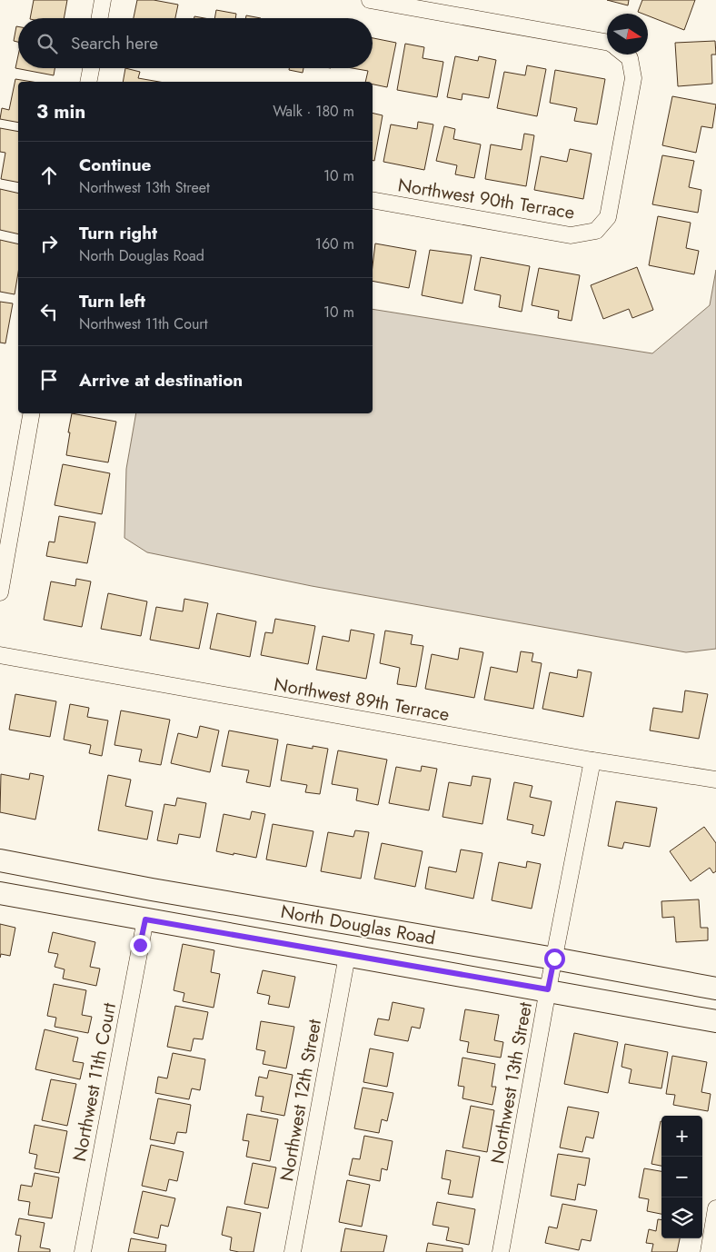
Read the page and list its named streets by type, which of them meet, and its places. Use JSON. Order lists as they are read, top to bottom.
{
  "streets": {
    "main road": ["North Douglas Road"],
    "street": [
      "Northwest 90th Terrace",
      "Northwest 89th Terrace",
      "Northwest 11th Court",
      "Northwest 13th Street",
      "Northwest 12th Street"
    ]
  },
  "crossings": [
    ["Northwest 89th Terrace", "Northwest 13th Street"],
    ["North Douglas Road", "Northwest 11th Court"],
    ["North Douglas Road", "Northwest 13th Street"],
    ["North Douglas Road", "Northwest 12th Street"]
  ],
  "north": "right",
  "page": {
    "search": "Search here",
    "heading": ["3 min", "Walk · 180 m"],
    "list": [
      ["Continue", "Northwest 13th Street", "10 m"],
      ["Turn right", "North Douglas Road", "160 m"],
      ["Turn left", "Northwest 11th Court", "10 m"],
      "Arrive at destination"
    ],
    "map_buttons": ["+", "−"]
  }
}
